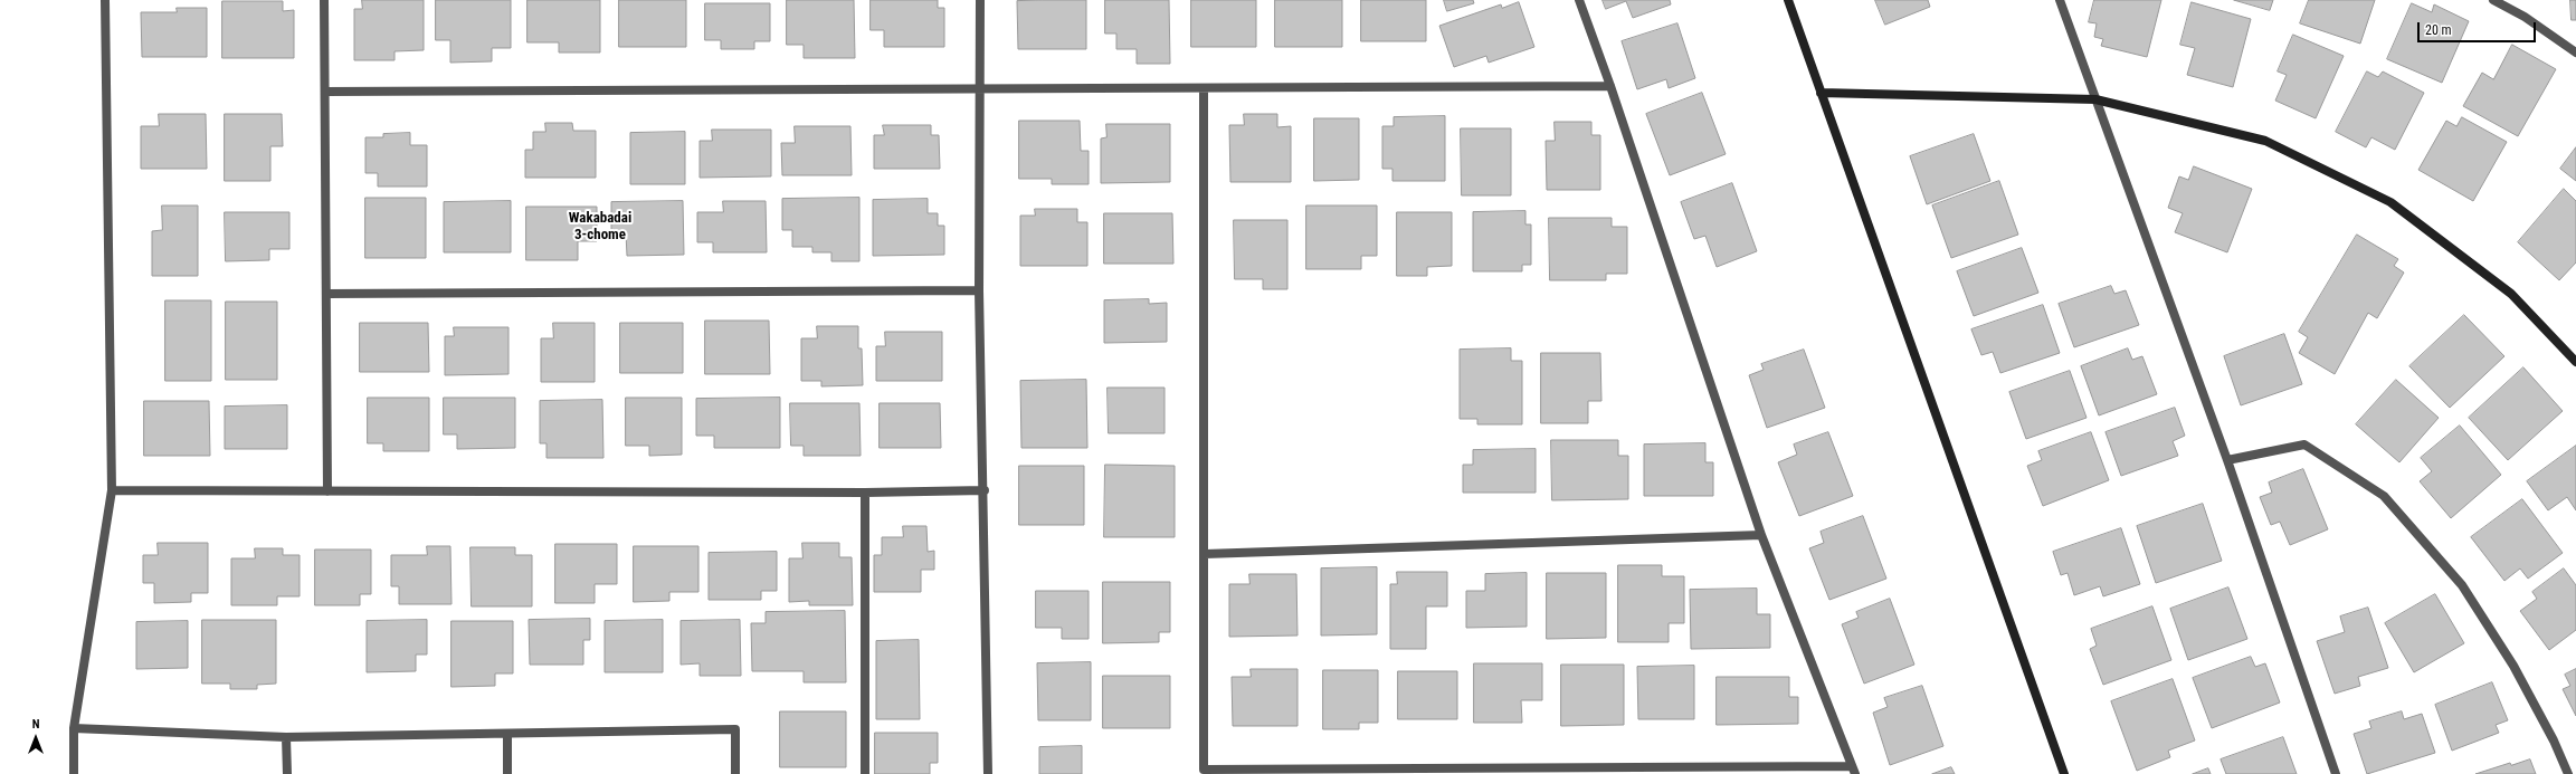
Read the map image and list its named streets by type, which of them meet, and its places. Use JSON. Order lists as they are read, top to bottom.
{
  "districts": ["Wakabadai 3-chome"],
  "scale_bar": "20 m",
  "north": "top"
}
